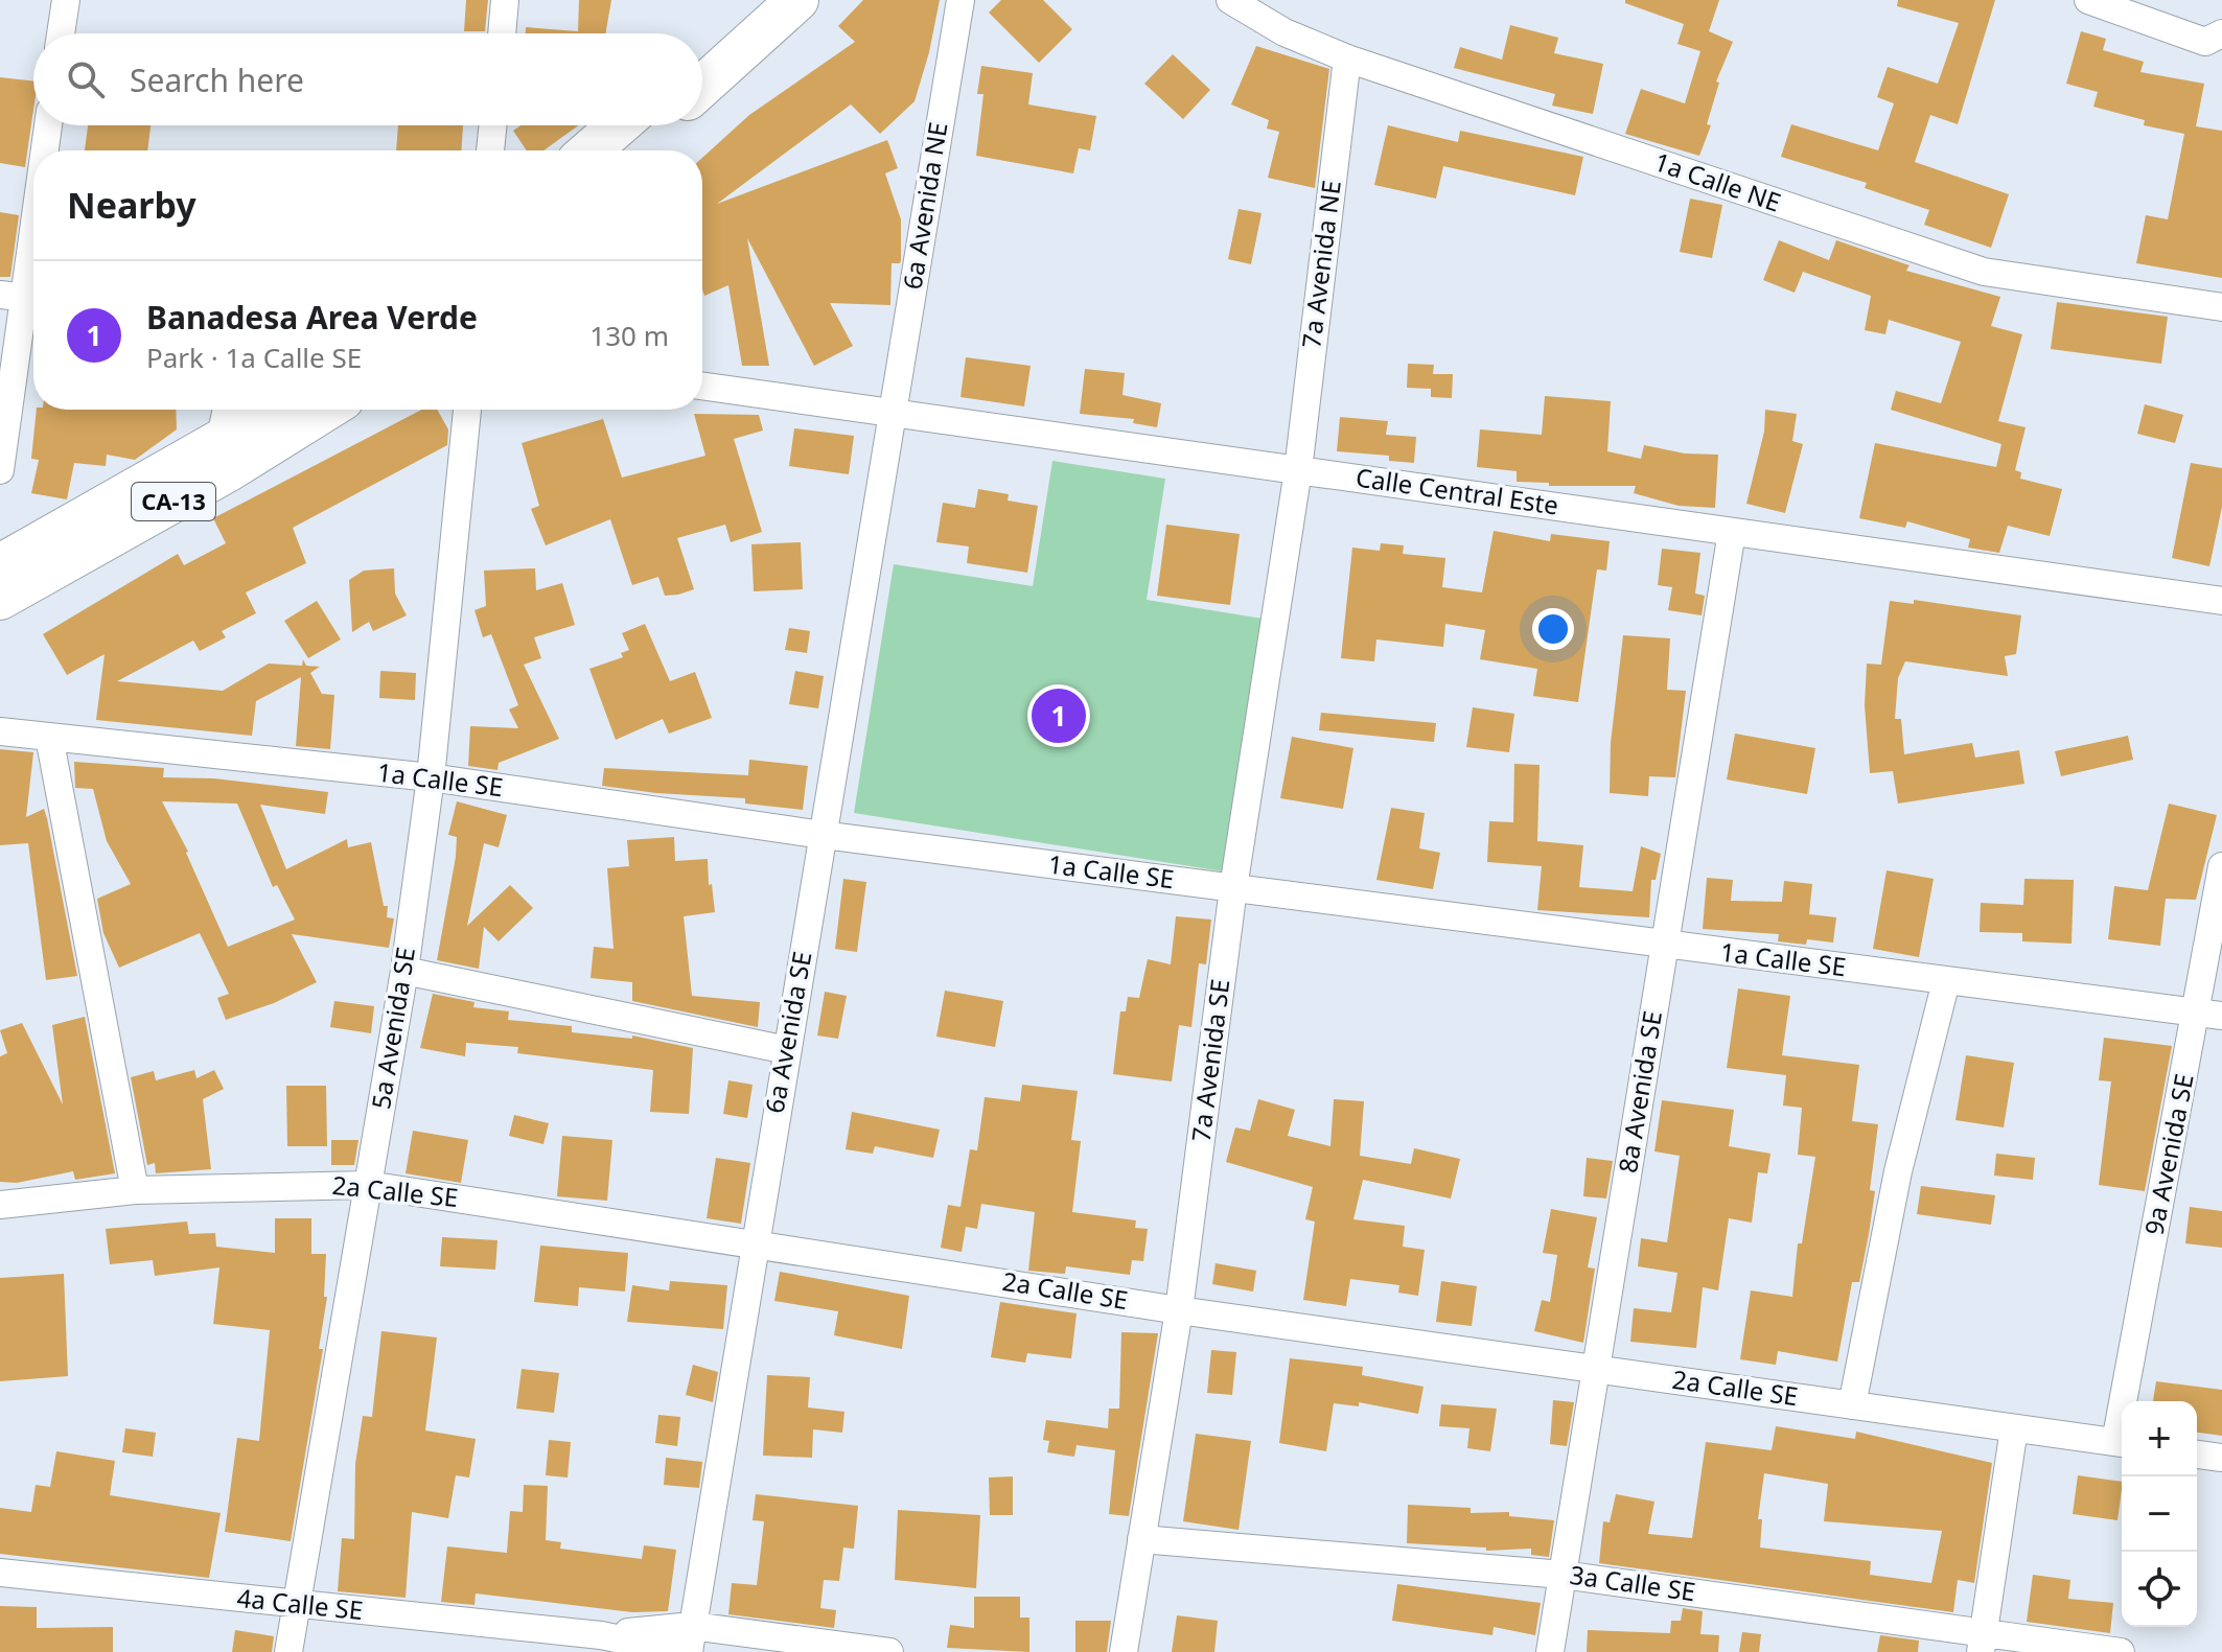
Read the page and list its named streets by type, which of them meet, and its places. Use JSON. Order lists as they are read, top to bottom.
{
  "streets": {
    "main road": ["CA-13"],
    "street": [
      "1a Calle NE",
      "6a Avenida NE",
      "7a Avenida NE",
      "Calle Central Este",
      "1a Calle SE",
      "5a Avenida SE",
      "6a Avenida SE",
      "7a Avenida SE",
      "8a Avenida SE",
      "9a Avenida SE",
      "2a Calle SE",
      "3a Calle SE",
      "4a Calle SE"
    ]
  },
  "crossings": [
    ["1a Calle NE", "7a Avenida NE"],
    ["6a Avenida NE", "Calle Central Este"],
    ["6a Avenida NE", "6a Avenida SE"],
    ["7a Avenida NE", "Calle Central Este"],
    ["7a Avenida NE", "7a Avenida SE"],
    ["Calle Central Este", "6a Avenida SE"],
    ["Calle Central Este", "7a Avenida SE"],
    ["Calle Central Este", "8a Avenida SE"],
    ["1a Calle SE", "5a Avenida SE"],
    ["1a Calle SE", "6a Avenida SE"],
    ["1a Calle SE", "7a Avenida SE"],
    ["1a Calle SE", "8a Avenida SE"],
    ["1a Calle SE", "9a Avenida SE"],
    ["5a Avenida SE", "2a Calle SE"],
    ["5a Avenida SE", "4a Calle SE"],
    ["6a Avenida SE", "2a Calle SE"],
    ["6a Avenida SE", "4a Calle SE"],
    ["7a Avenida SE", "2a Calle SE"],
    ["7a Avenida SE", "3a Calle SE"],
    ["8a Avenida SE", "2a Calle SE"],
    ["8a Avenida SE", "3a Calle SE"]
  ],
  "page": {
    "search": "Search here",
    "heading": "Nearby",
    "list": [
      {
        "mark": "1",
        "name": "Banadesa Area Verde",
        "note": "Park · 1a Calle SE",
        "value": "130 m"
      }
    ],
    "pins": "1",
    "map_buttons": ["+", "−"]
  }
}
